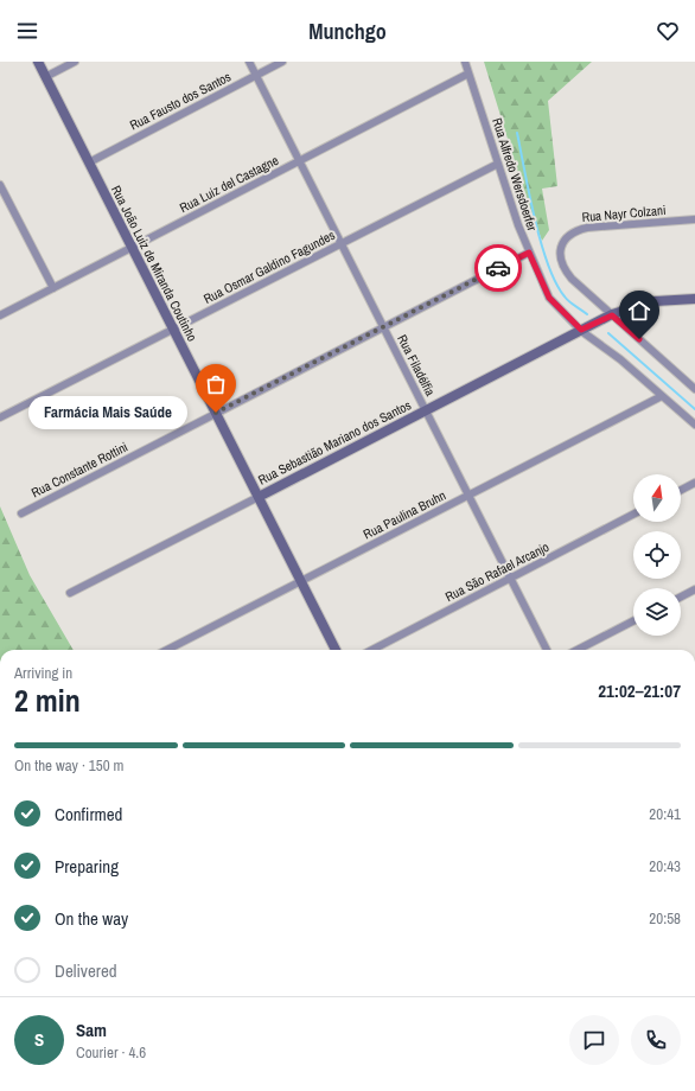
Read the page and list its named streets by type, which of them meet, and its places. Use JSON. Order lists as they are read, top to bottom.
{
  "streets": {
    "street": [
      "Rua Fausto dos Santos",
      "Rua Alfredo Wersdoerfer",
      "Rua Luiz del Castagne",
      "Rua Nayr Colzani",
      "Rua João Luiz de Miranda Coutinho",
      "Rua Osmar Galdino Fagundes",
      "Rua Filadélfia",
      "Rua Sebastião Mariano dos Santos",
      "Rua Constante Rottini",
      "Rua Paulina Bruhn",
      "Rua São Rafael Arcanjo"
    ]
  },
  "crossings": [
    ["Rua Fausto dos Santos", "Rua João Luiz de Miranda Coutinho"],
    ["Rua Fausto dos Santos", "Rua Filadélfia"],
    ["Rua Alfredo Wersdoerfer", "Rua Luiz del Castagne"],
    ["Rua Alfredo Wersdoerfer", "Rua Osmar Galdino Fagundes"],
    ["Rua Alfredo Wersdoerfer", "Rua Sebastião Mariano dos Santos"],
    ["Rua Alfredo Wersdoerfer", "Rua Constante Rottini"],
    ["Rua Alfredo Wersdoerfer", "Rua Paulina Bruhn"],
    ["Rua Luiz del Castagne", "Rua João Luiz de Miranda Coutinho"],
    ["Rua Luiz del Castagne", "Rua Filadélfia"],
    ["Rua Nayr Colzani", "Rua Sebastião Mariano dos Santos"],
    ["Rua João Luiz de Miranda Coutinho", "Rua Osmar Galdino Fagundes"],
    ["Rua João Luiz de Miranda Coutinho", "Rua Sebastião Mariano dos Santos"],
    ["Rua João Luiz de Miranda Coutinho", "Rua Constante Rottini"],
    ["Rua João Luiz de Miranda Coutinho", "Rua Paulina Bruhn"],
    ["Rua Osmar Galdino Fagundes", "Rua Filadélfia"],
    ["Rua Filadélfia", "Rua Sebastião Mariano dos Santos"],
    ["Rua Filadélfia", "Rua Constante Rottini"],
    ["Rua Filadélfia", "Rua Paulina Bruhn"],
    ["Rua Filadélfia", "Rua São Rafael Arcanjo"]
  ],
  "places": ["Farmácia Mais Saúde"],
  "north": "top",
  "page": {
    "header": "Munchgo",
    "bubble": "Farmácia Mais Saúde",
    "heading": ["2 min", "Arriving in", "21:02–21:07"],
    "panel": ["Sam", "Courier · 4.6"],
    "bar": "On the way · 150 m",
    "list": [
      ["Confirmed", "20:41"],
      ["Preparing", "20:43"],
      ["On the way", "20:58"],
      "Delivered"
    ],
    "round": "S"
  }
}
